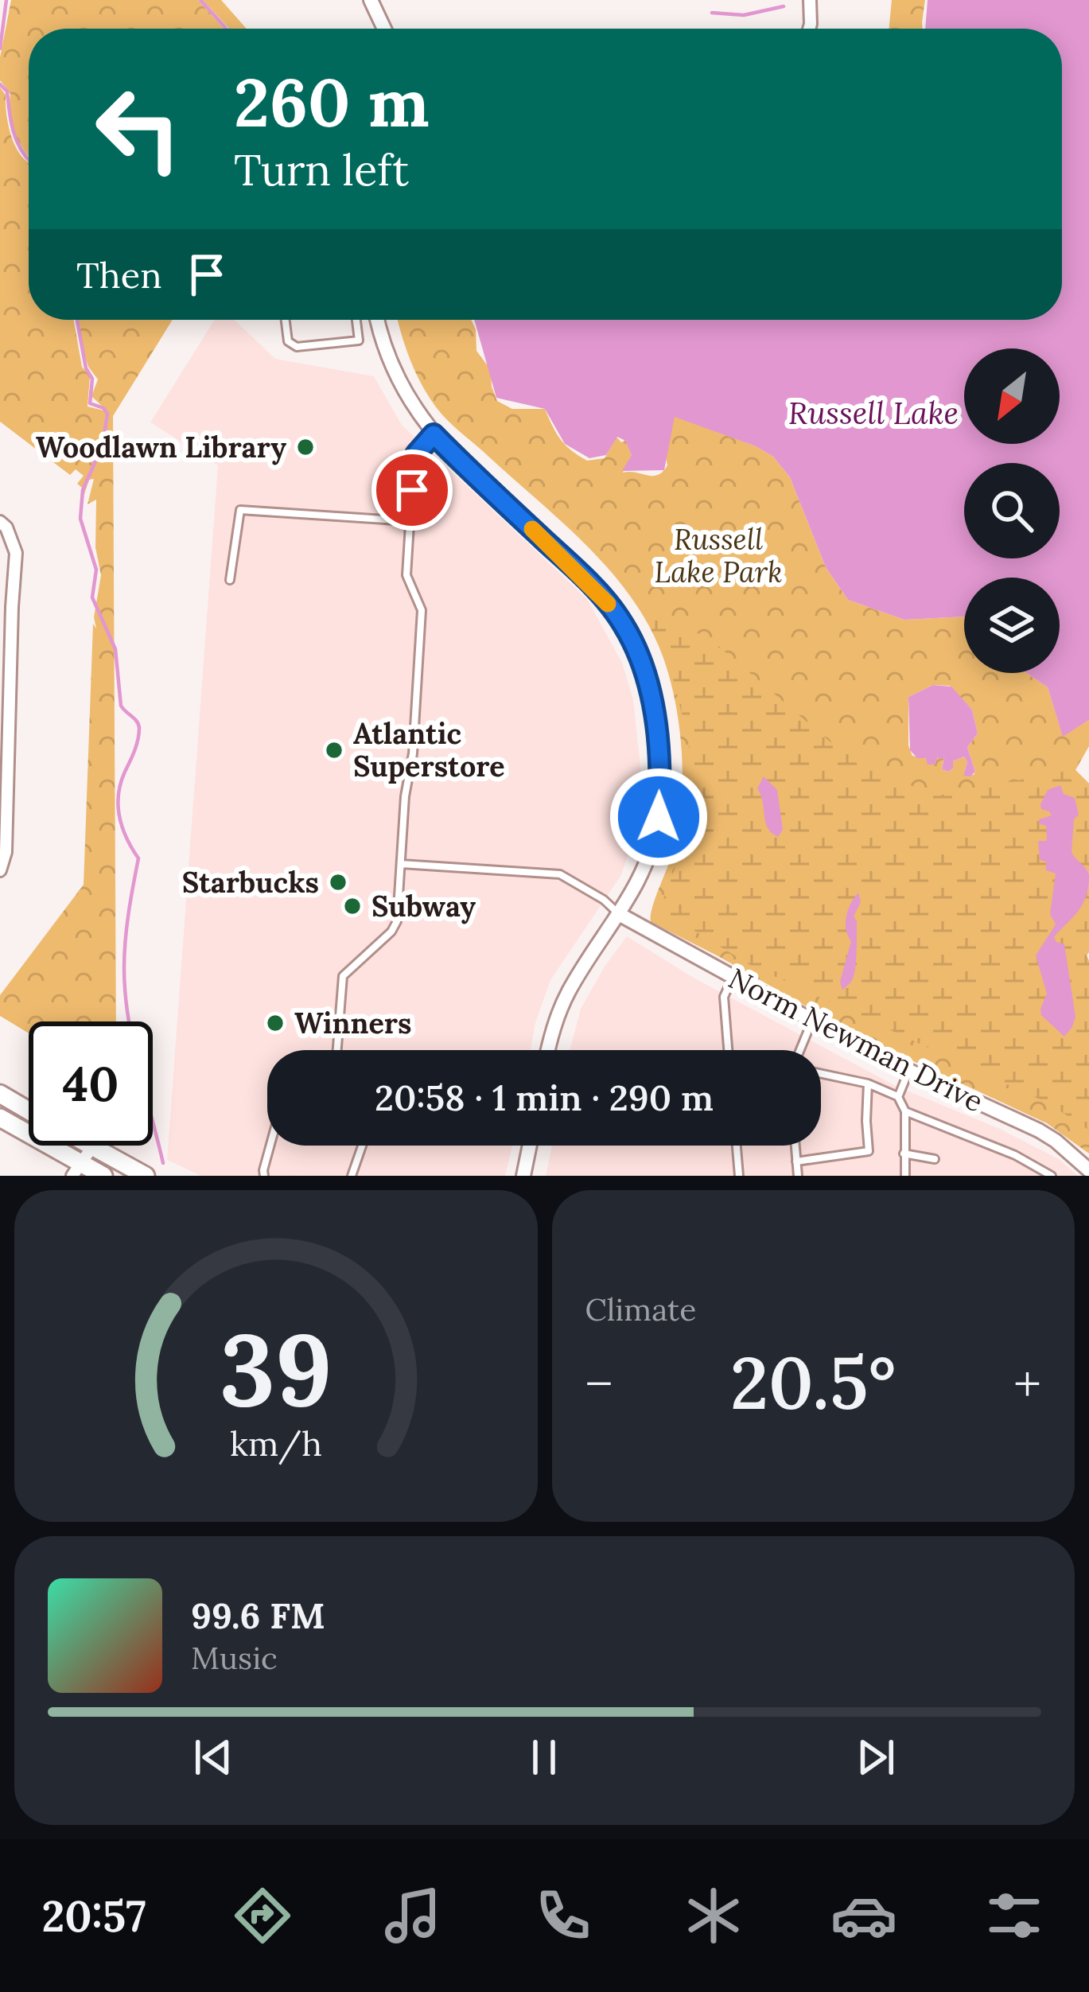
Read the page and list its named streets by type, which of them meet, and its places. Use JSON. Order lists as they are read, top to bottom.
{
  "streets": {
    "street": ["Norm Newman Drive"]
  },
  "water": ["Russell Lake"],
  "parks": ["Russell Lake Park"],
  "places": [
    "Woodlawn Library",
    "Atlantic Superstore",
    "Starbucks",
    "Subway",
    "Winners"
  ],
  "north": "bottom left",
  "page": {
    "turn": ["260 m", "Turn left"],
    "then": "Then",
    "limit": "40",
    "trip": "20:58 · 1 min · 290 m",
    "tile": "Climate",
    "heat": ["−", "20.5°", "+"],
    "song": ["99.6 FM", "Music"],
    "tabs": "20:57",
    "gauge": ["39", "km/h"]
  }
}
